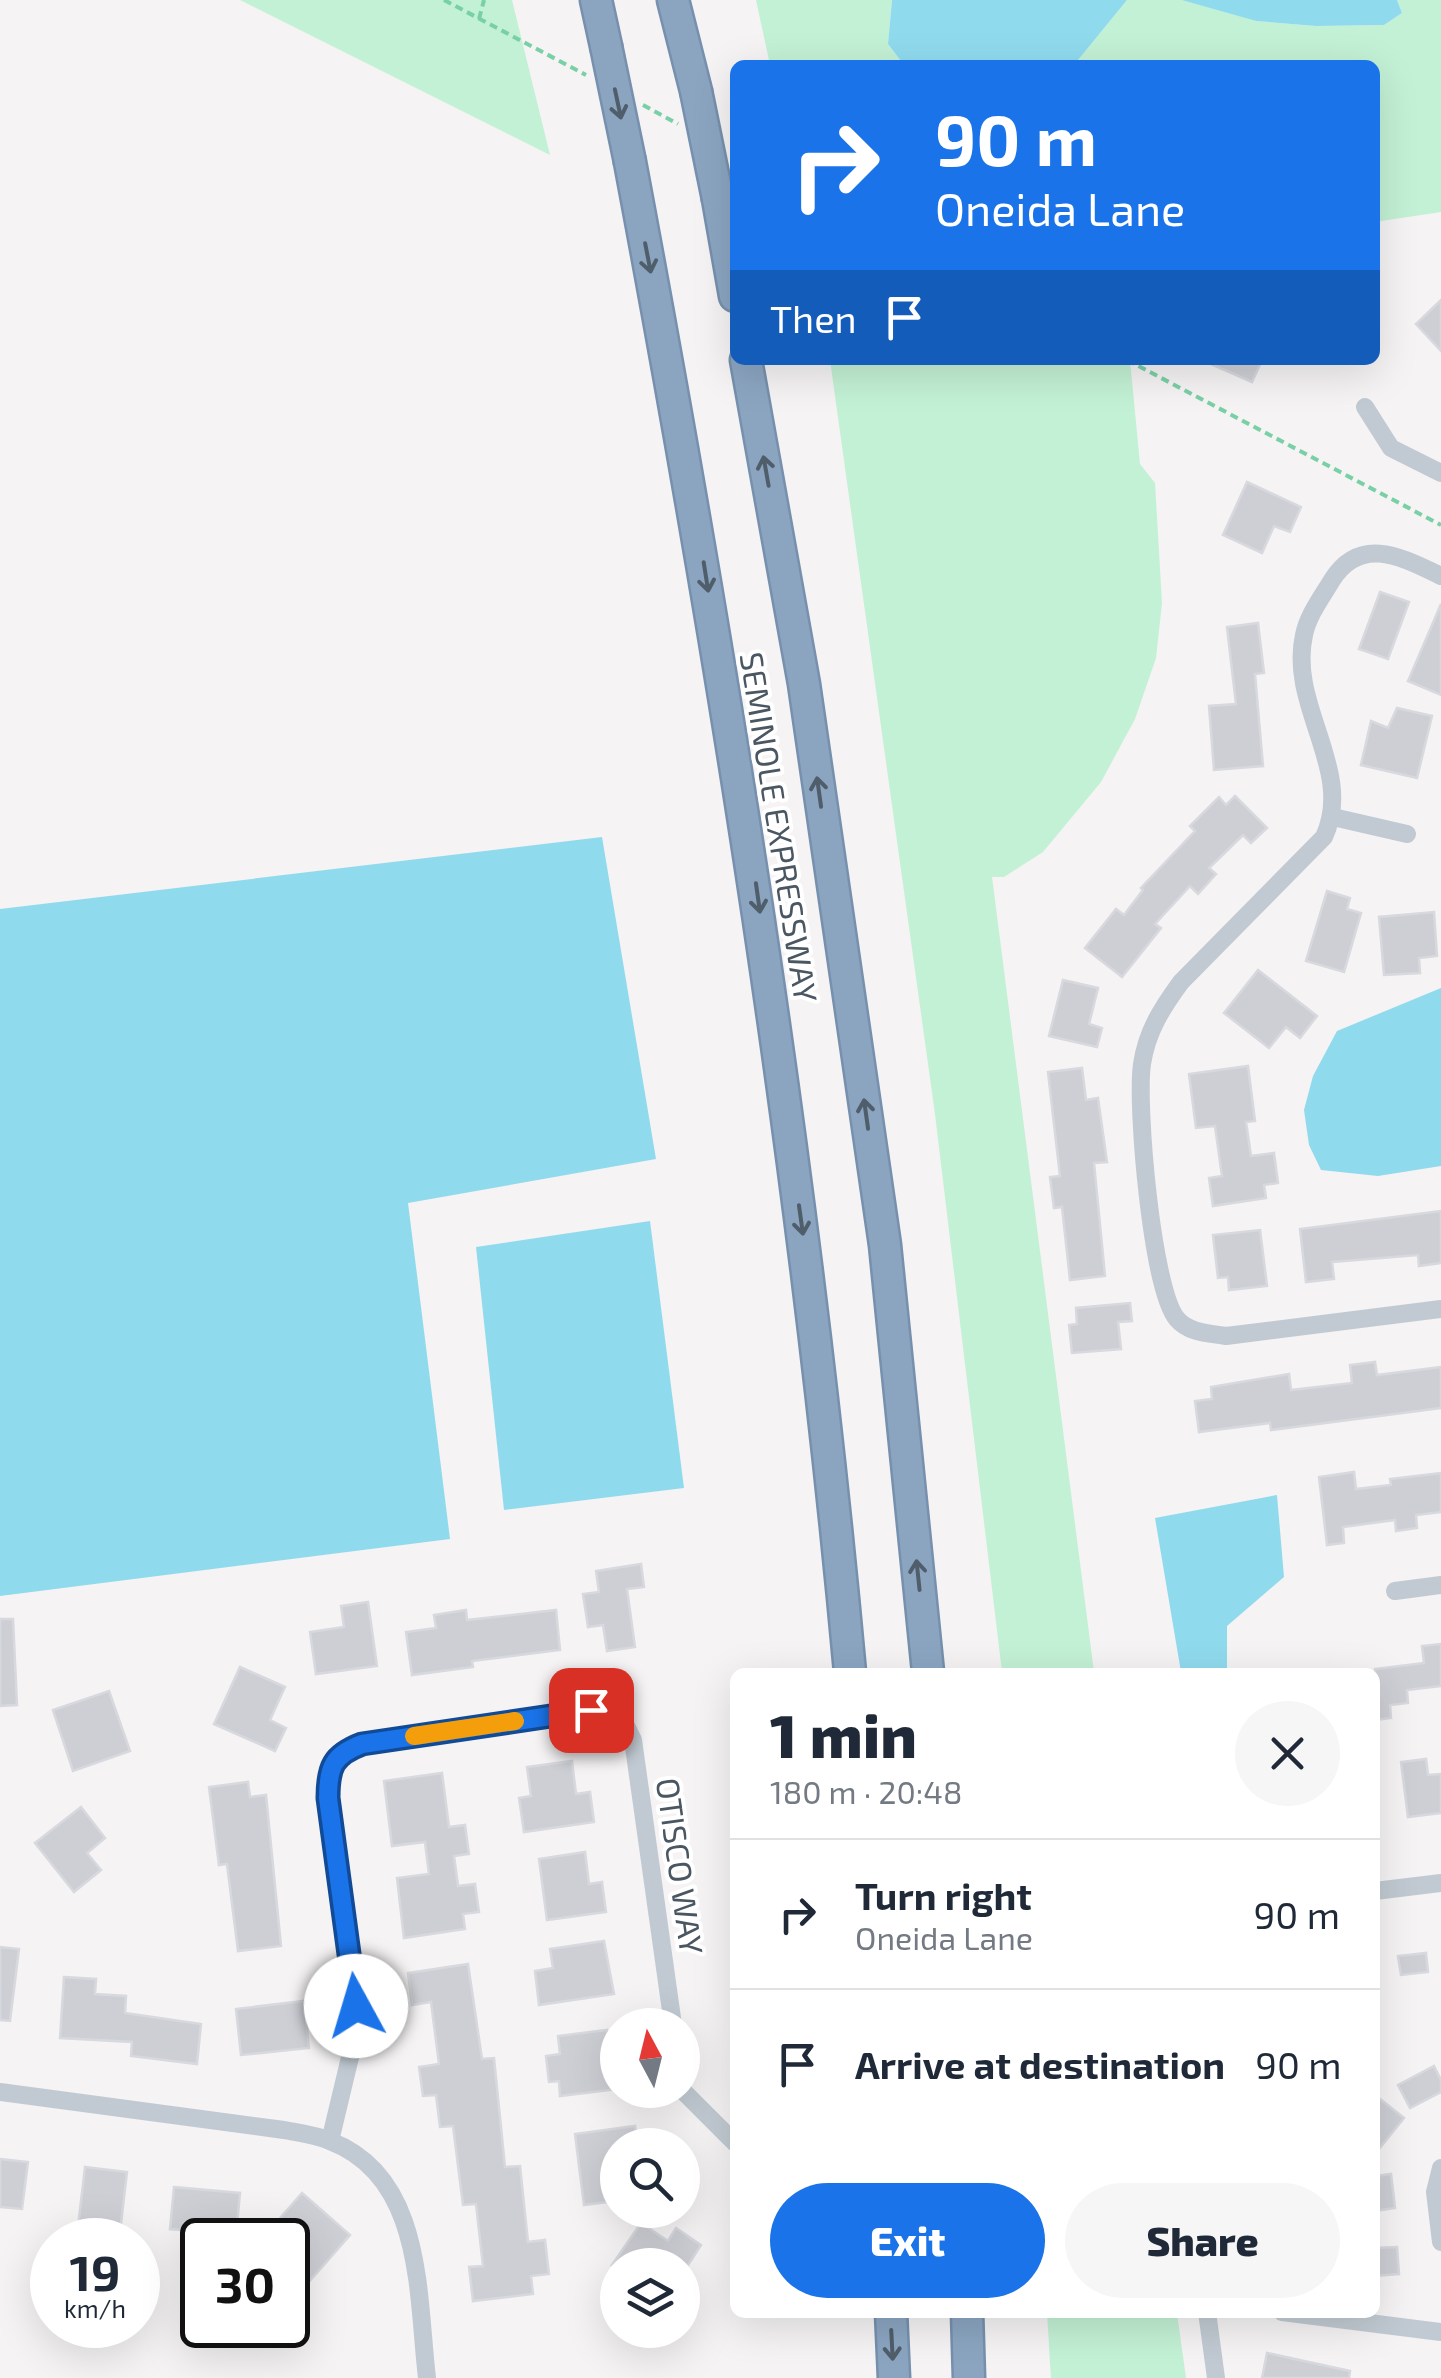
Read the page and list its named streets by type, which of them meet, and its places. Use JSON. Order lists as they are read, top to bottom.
{
  "streets": {
    "highway": ["SEMINOLE EXPRESSWAY"],
    "street": ["OTISCO WAY"]
  },
  "north": "top",
  "page": {
    "turn": ["90 m", "Oneida Lane"],
    "then": "Then",
    "heading": ["1 min", "180 m · 20:48"],
    "list": [
      {
        "name": "Turn right",
        "note": "Oneida Lane",
        "value": "90 m"
      },
      {
        "name": "Arrive at destination",
        "value": "90 m"
      }
    ],
    "buttons": ["Exit", "Share"],
    "speed": "19 km/h",
    "limit": "30"
  }
}
